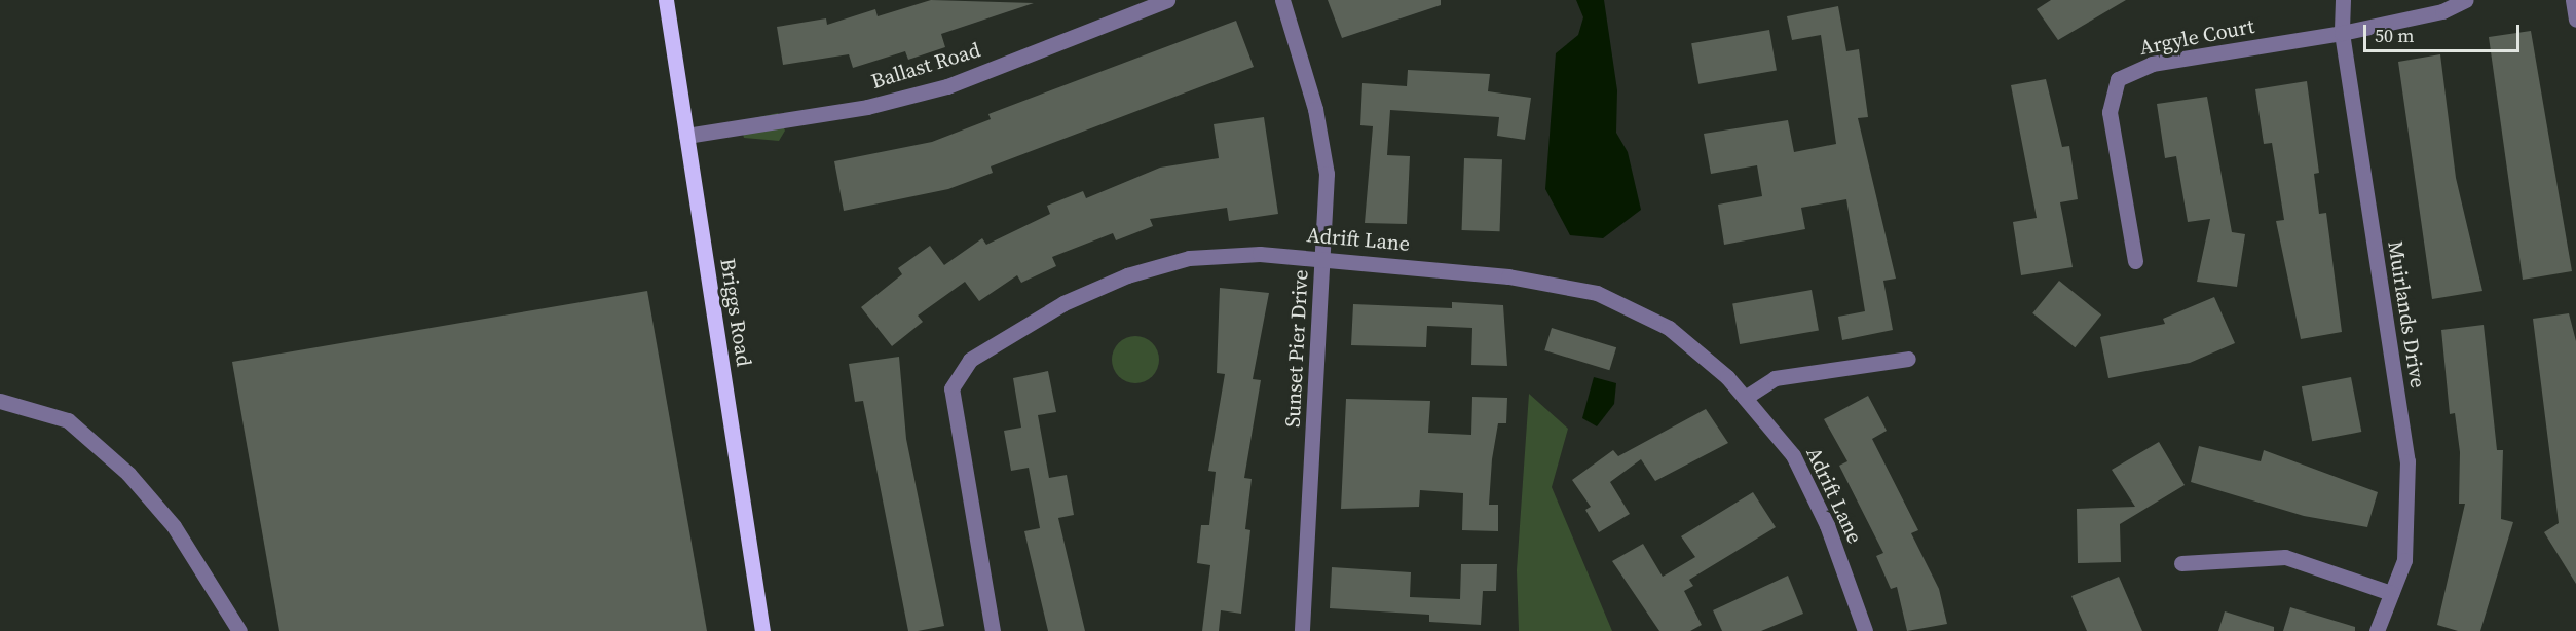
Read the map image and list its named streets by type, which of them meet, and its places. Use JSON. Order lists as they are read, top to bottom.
{
  "streets": {
    "main road": ["Briggs Road"],
    "street": [
      "Argyle Court",
      "Ballast Road",
      "Adrift Lane",
      "Muirlands Drive",
      "Sunset Pier Drive"
    ]
  },
  "crossings": [
    ["Argyle Court", "Muirlands Drive"],
    ["Ballast Road", "Briggs Road"],
    ["Adrift Lane", "Sunset Pier Drive"]
  ],
  "scale_bar": "50 m"
}
